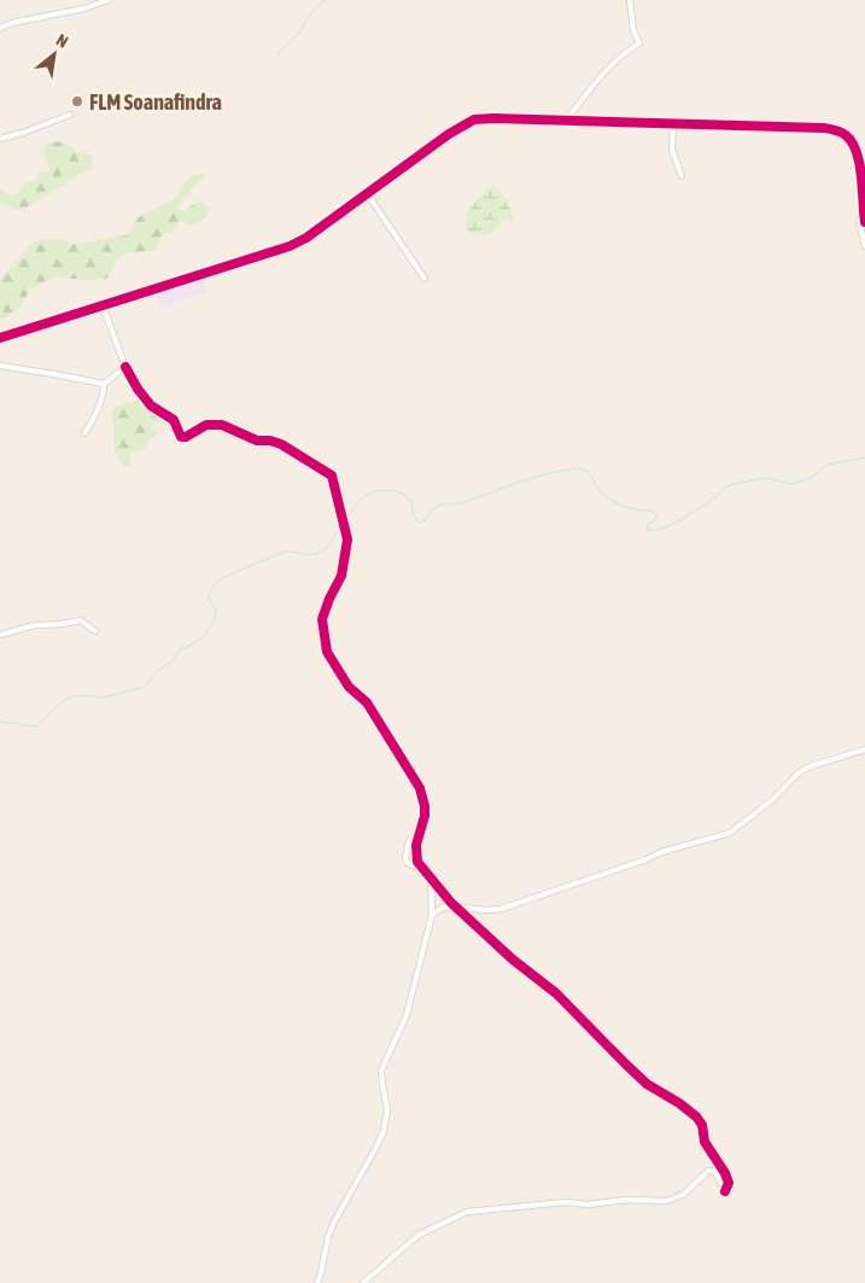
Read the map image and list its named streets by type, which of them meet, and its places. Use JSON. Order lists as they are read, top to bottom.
{
  "places": ["FLM Soanafindra"],
  "north": "top right"
}
